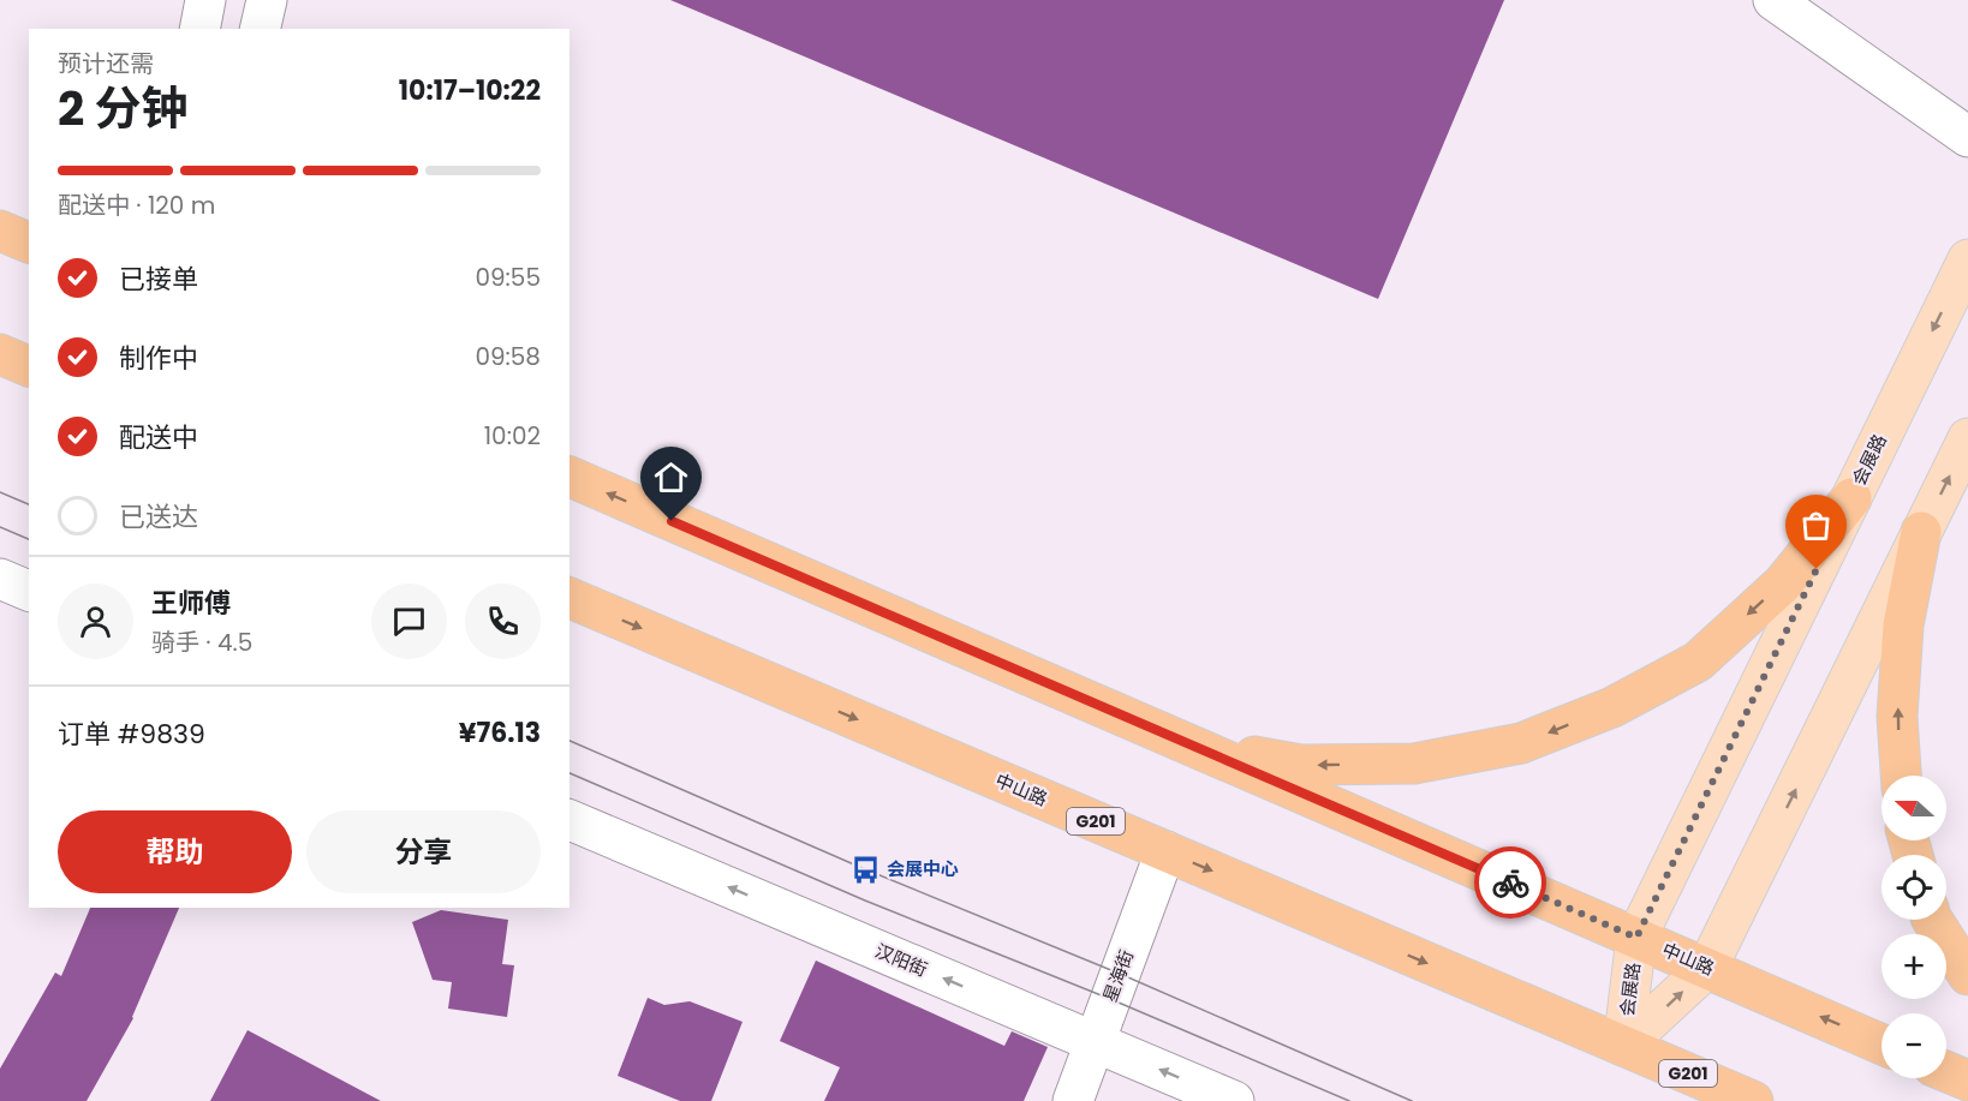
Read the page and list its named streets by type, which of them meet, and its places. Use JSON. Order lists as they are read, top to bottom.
{
  "streets": {
    "highway": ["中山路", "G201"],
    "main road": ["会展路"],
    "street": ["汉阳街", "星海街"]
  },
  "crossings": [
    ["会展路", "中山路"],
    ["中山路", "星海街"],
    ["汉阳街", "星海街"]
  ],
  "one_way": ["汉阳街"],
  "places": {
    "bus stop": ["会展中心"]
  },
  "north": "left",
  "page": {
    "heading": ["2 分钟", "预计还需", "10:17–10:22"],
    "panel": [
      "王师傅",
      "骑手 · 4.5",
      "订单 #9839",
      "¥76.13"
    ],
    "bar": "配送中 · 120 m",
    "list": [
      ["已接单", "09:55"],
      ["制作中", "09:58"],
      ["配送中", "10:02"],
      "已送达"
    ],
    "map_buttons": ["+", "−"],
    "buttons": ["帮助", "分享"]
  }
}
